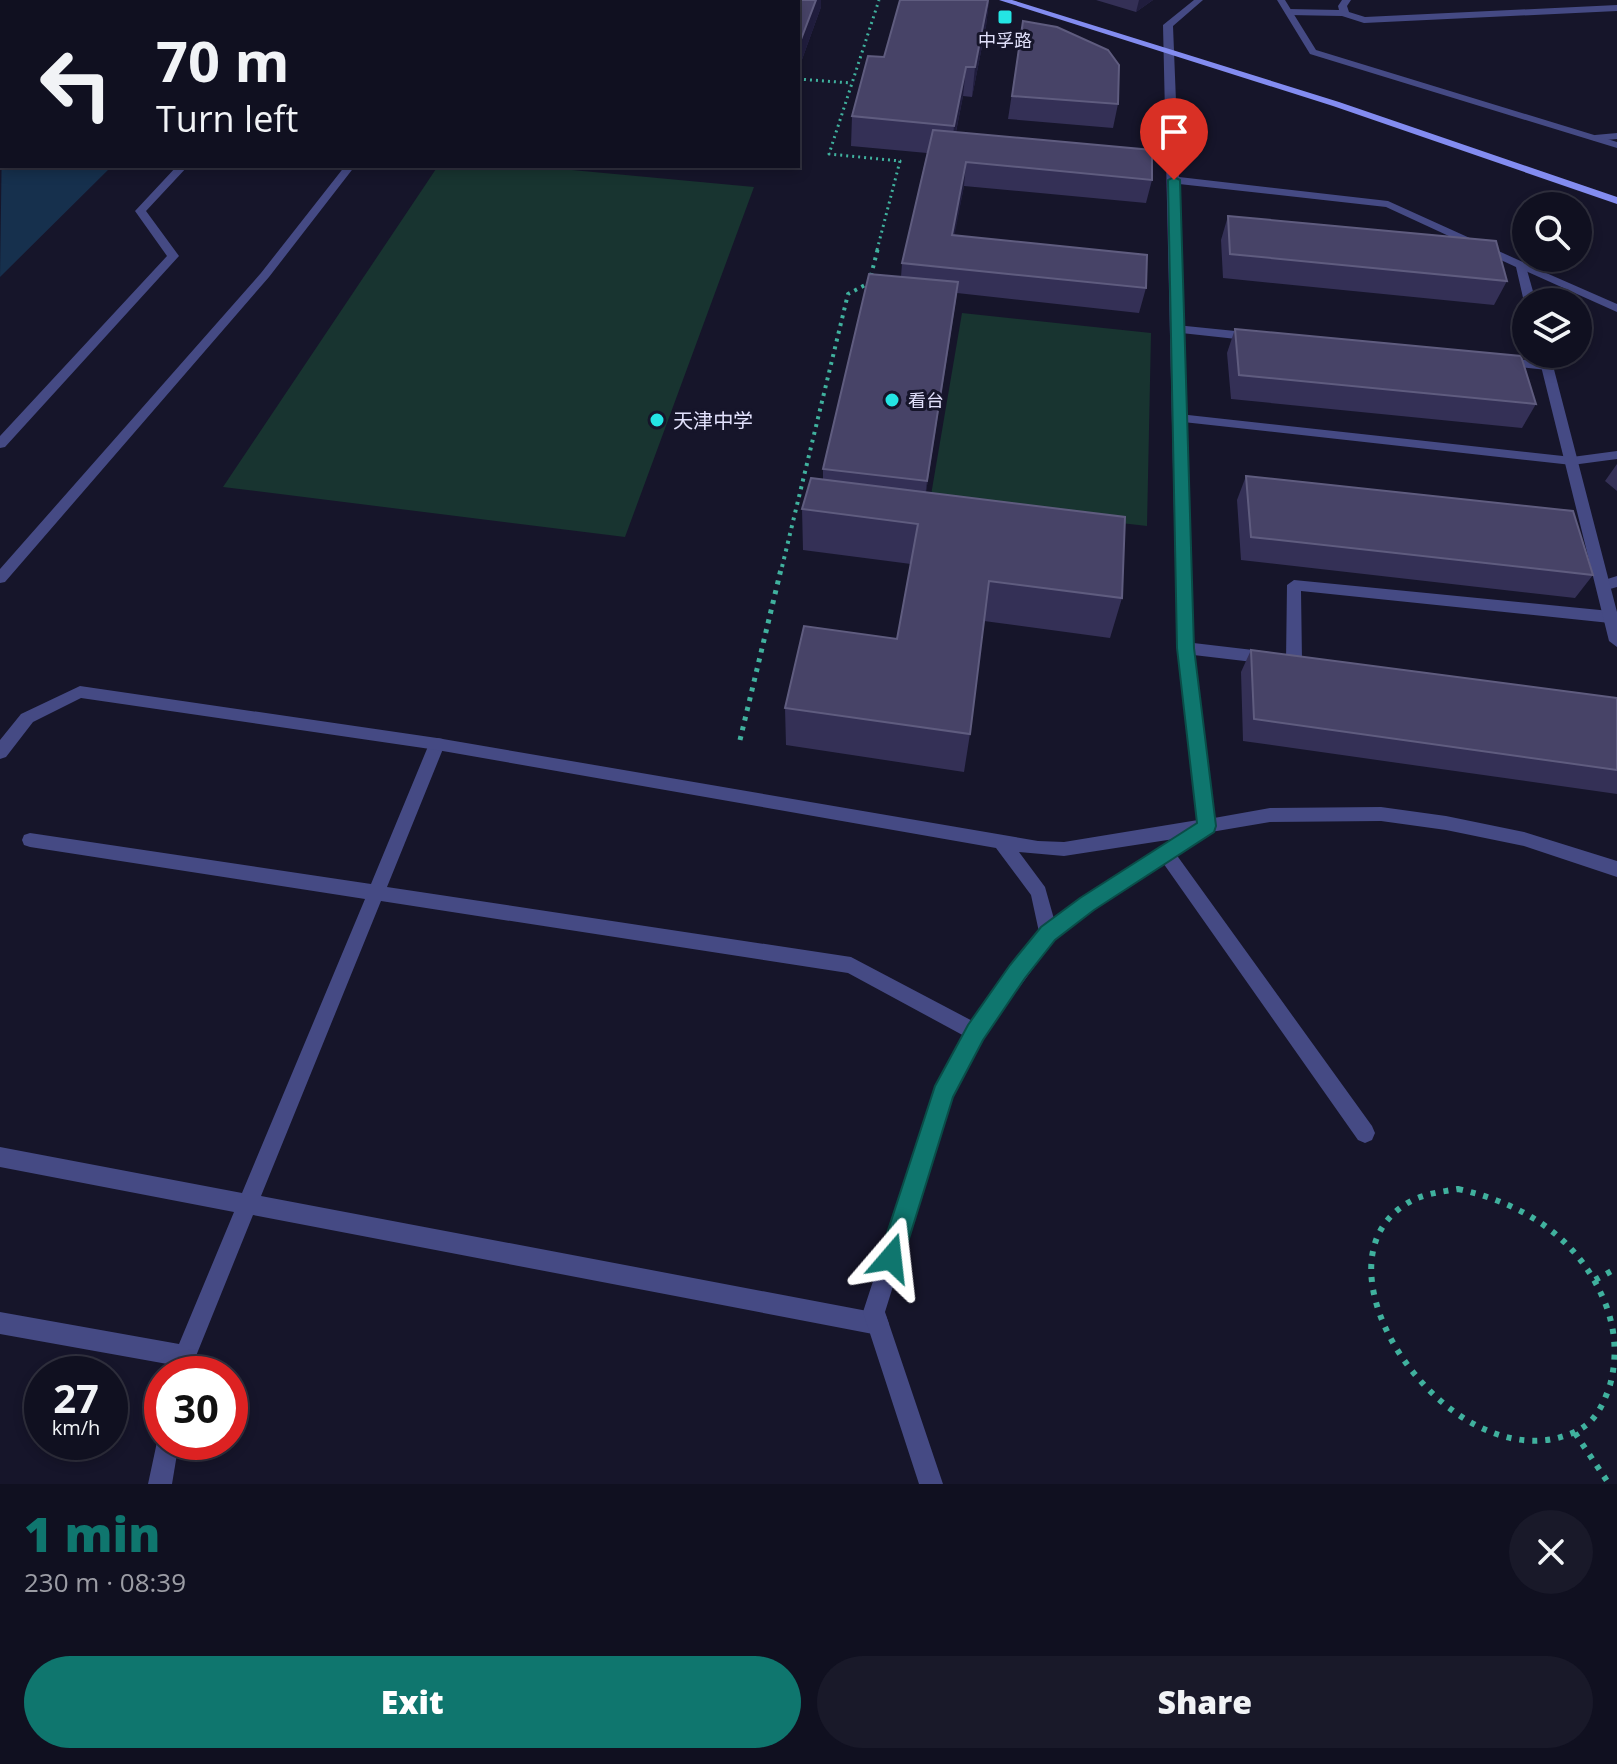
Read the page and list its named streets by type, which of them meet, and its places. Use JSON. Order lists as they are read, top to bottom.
{
  "places": {
    "transit": ["中孚路"],
    "other": ["看台", "天津中学"]
  },
  "page": {
    "turn": ["70 m", "Turn left"],
    "speed": "27 km/h",
    "limit": "30",
    "heading": ["1 min", "230 m · 08:39"],
    "buttons": ["Exit", "Share"]
  }
}
